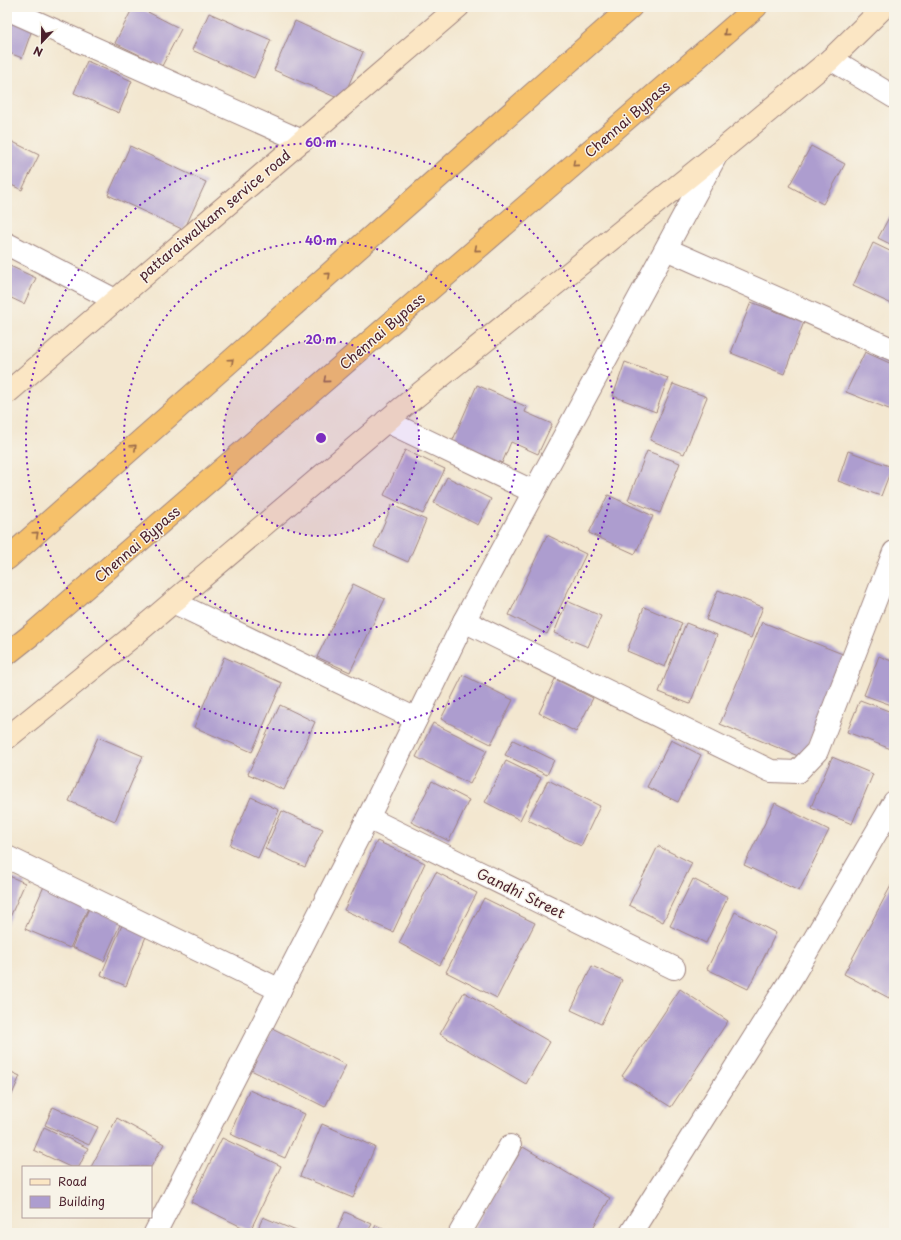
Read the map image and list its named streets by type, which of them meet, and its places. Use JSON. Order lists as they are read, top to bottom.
{
  "streets": {
    "highway": ["Chennai Bypass"],
    "street": ["pattaraiwalkam service road", "Gandhi Street"]
  },
  "legend": ["Road", "Building"],
  "north": "bottom",
  "rings": ["60 m", "40 m", "20 m"]
}
